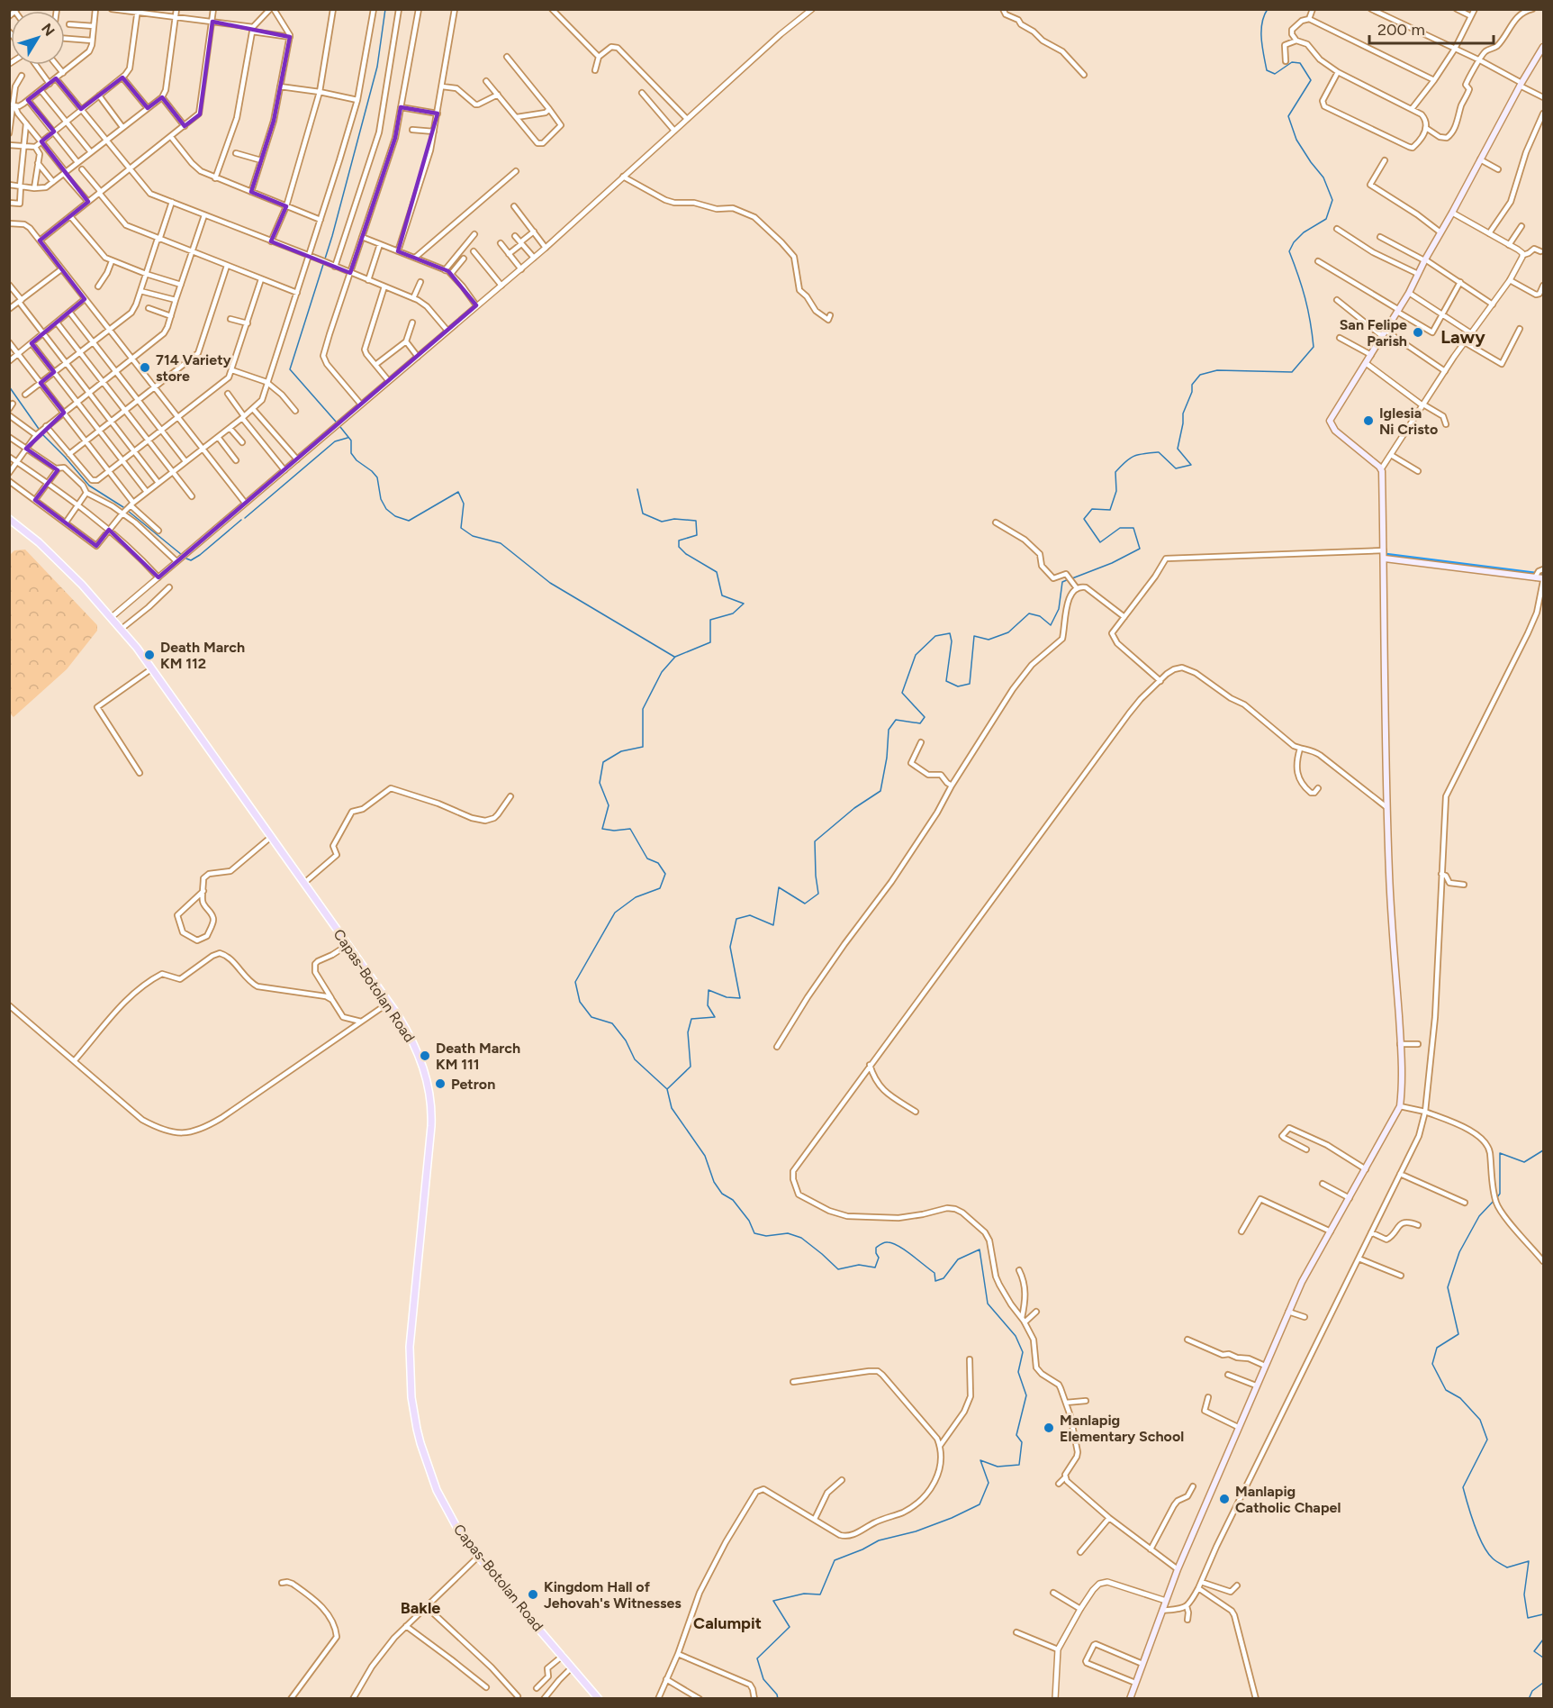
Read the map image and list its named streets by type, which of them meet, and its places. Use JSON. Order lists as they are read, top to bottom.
{
  "streets": {
    "main road": ["Capas-Botolan Road"]
  },
  "districts": ["Lawy", "Bakle", "Calumpit"],
  "places": [
    "San Felipe Parish",
    "714 Variety store",
    "Iglesia Ni Cristo",
    "Death March KM 112",
    "Death March KM 111",
    "Petron",
    "Manlapig Elementary School",
    "Manlapig Catholic Chapel",
    "Kingdom Hall of Jehovah's Witnesses"
  ],
  "scale_bar": "200 m",
  "north": "top right"
}
